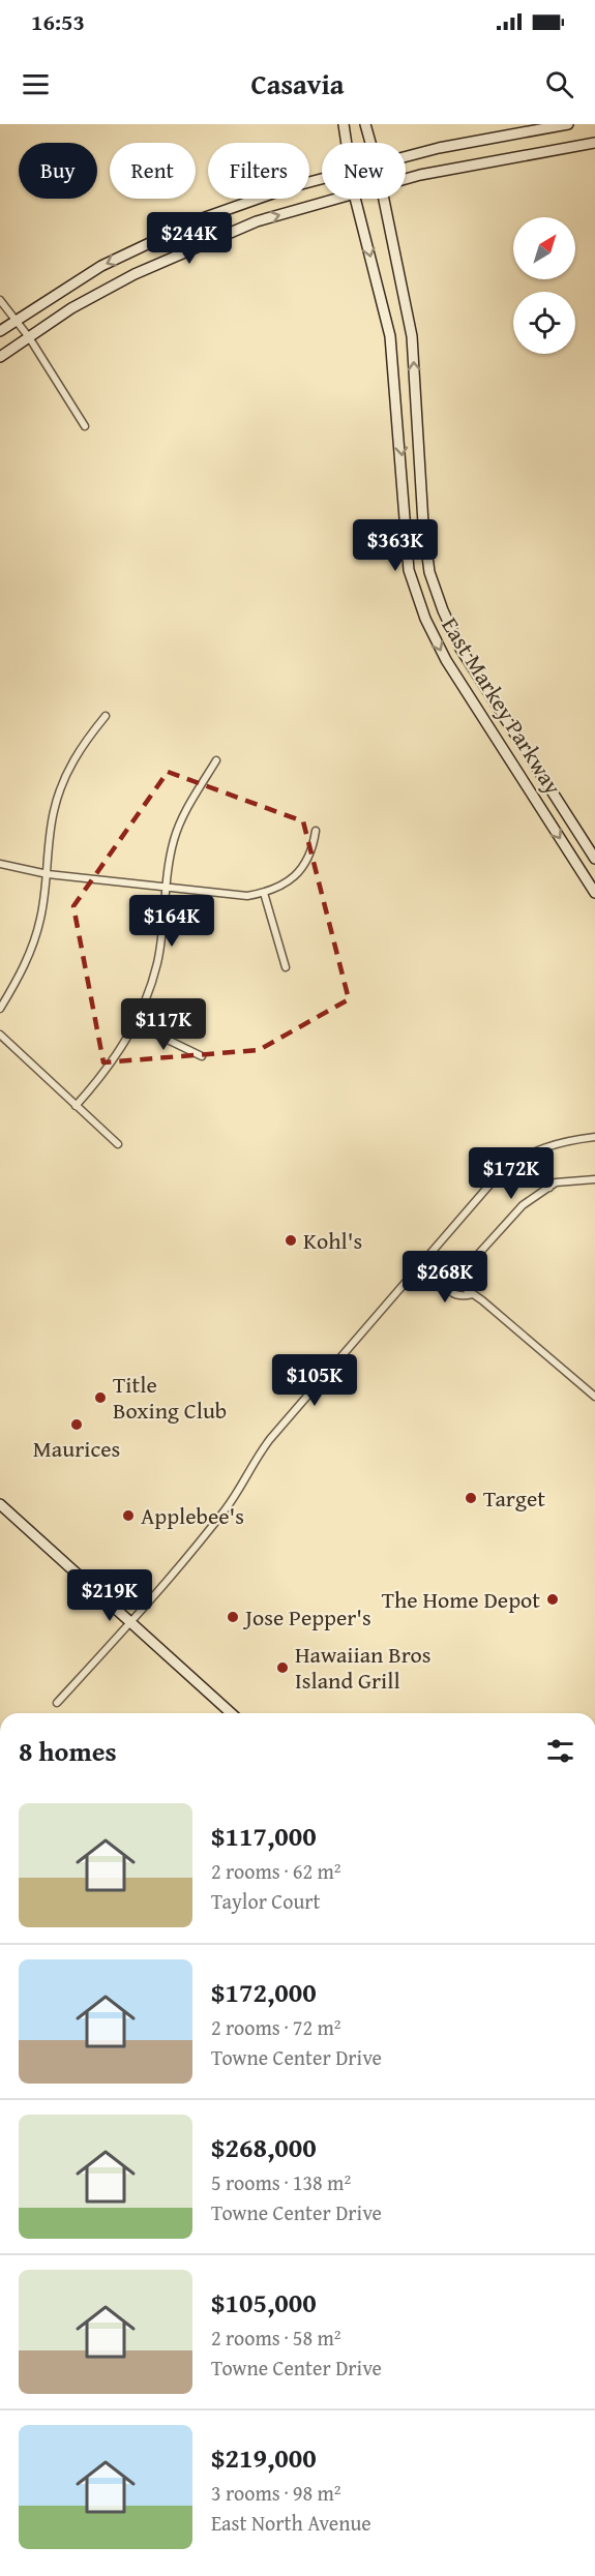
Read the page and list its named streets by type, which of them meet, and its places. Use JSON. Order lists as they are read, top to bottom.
{
  "streets": {
    "street": ["East Markey Parkway"]
  },
  "places": [
    "Kohl's",
    "Title Boxing Club",
    "Maurices",
    "Target",
    "Applebee's",
    "The Home Depot",
    "Jose Pepper's",
    "Hawaiian Bros Island Grill"
  ],
  "north": "top right",
  "page": {
    "status": "16:53",
    "header": "Casavia",
    "chip": [
      "Buy",
      "Rent",
      "Filters",
      "New"
    ],
    "price": [
      "$244K",
      "$363K",
      "$164K",
      "$117K",
      "$172K",
      "$268K",
      "$105K",
      "$219K"
    ],
    "heading": "8 homes",
    "list": [
      {
        "name": "$117,000",
        "note": "2 rooms · 62 m² · Taylor Court"
      },
      {
        "name": "$172,000",
        "note": "2 rooms · 72 m² · Towne Center Drive"
      },
      {
        "name": "$268,000",
        "note": "5 rooms · 138 m² · Towne Center Drive"
      },
      {
        "name": "$105,000",
        "note": "2 rooms · 58 m² · Towne Center Drive"
      },
      {
        "name": "$219,000",
        "note": "3 rooms · 98 m² · East North Avenue"
      }
    ]
  }
}
